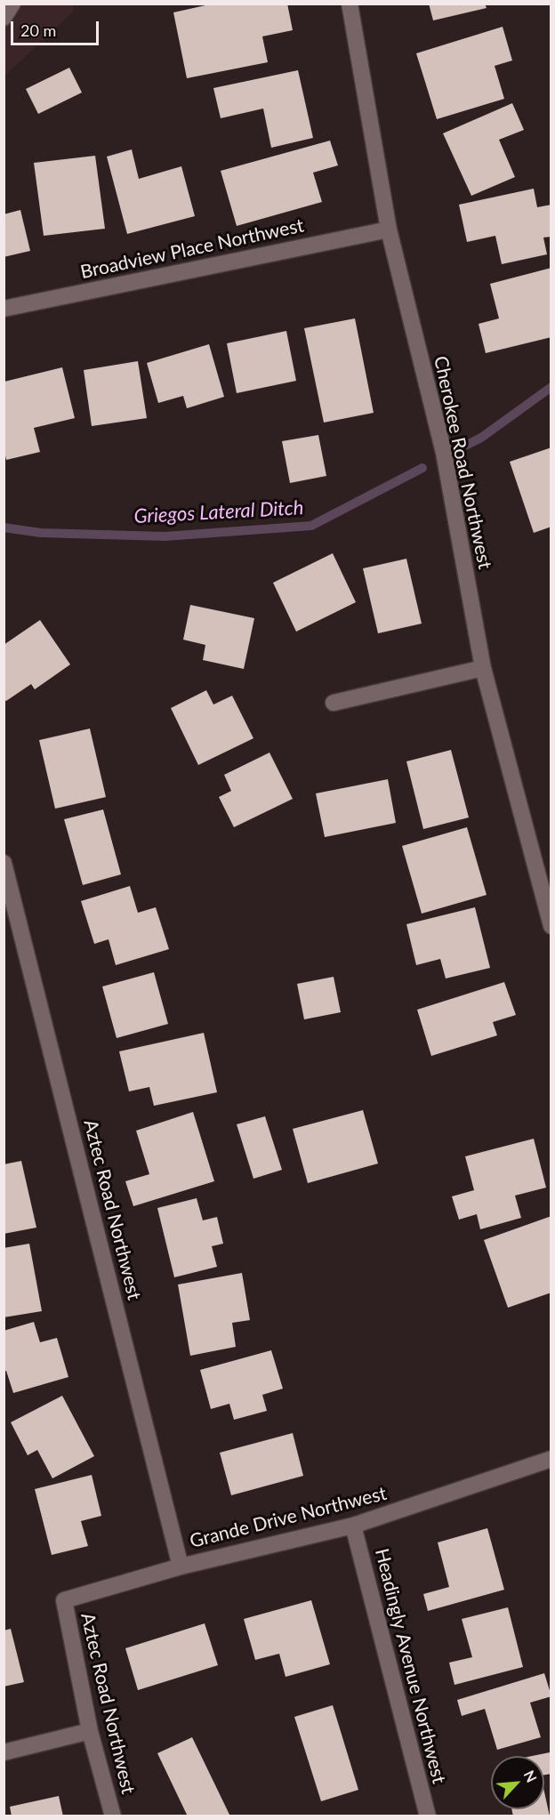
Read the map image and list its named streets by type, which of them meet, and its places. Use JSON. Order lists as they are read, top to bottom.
{
  "streets": {
    "street": [
      "Broadview Place Northwest",
      "Cherokee Road Northwest",
      "Aztec Road Northwest",
      "Grande Drive Northwest",
      "Headingly Avenue Northwest"
    ]
  },
  "crossings": [
    ["Broadview Place Northwest", "Cherokee Road Northwest"],
    ["Aztec Road Northwest", "Grande Drive Northwest"],
    ["Grande Drive Northwest", "Headingly Avenue Northwest"]
  ],
  "water": ["Griegos Lateral Ditch"],
  "scale_bar": "20 m",
  "north": "top right"
}
